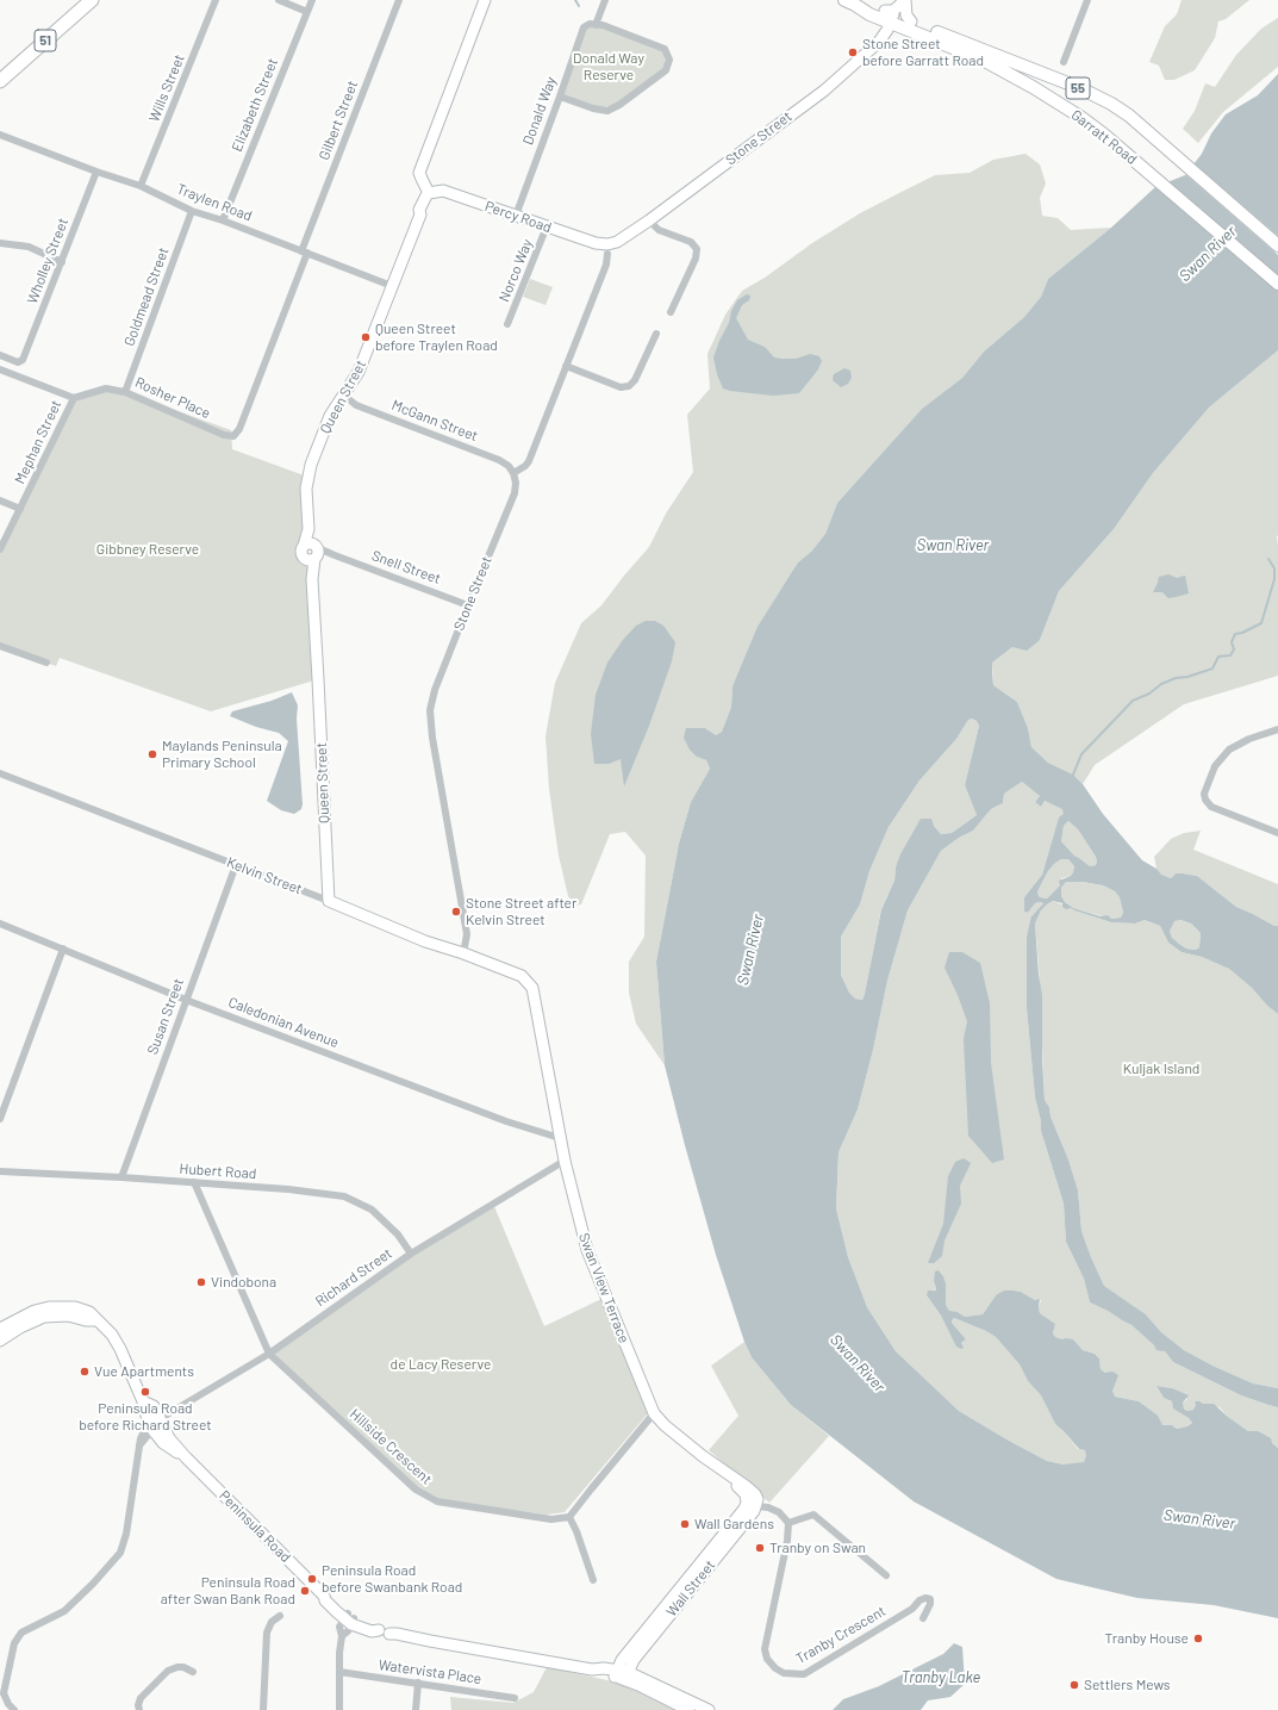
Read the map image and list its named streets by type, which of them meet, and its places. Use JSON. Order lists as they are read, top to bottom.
{
  "streets": {
    "highway": ["51"],
    "main road": ["55", "Garratt Road"],
    "street": [
      "Wills Street",
      "Elizabeth Street",
      "Donald Way",
      "Gilbert Street",
      "Stone Street",
      "Traylen Road",
      "Percy Road",
      "Wholley Street",
      "Norco Way",
      "Goldmead Street",
      "Queen Street",
      "Rosher Place",
      "McGann Street",
      "Mephan Street",
      "Snell Street",
      "Kelvin Street",
      "Susan Street",
      "Caledonian Avenue",
      "Hubert Road",
      "Richard Street",
      "Swan View Terrace",
      "Hillside Crescent",
      "Peninsula Road",
      "Wall Street",
      "Tranby Crescent",
      "Watervista Place"
    ]
  },
  "crossings": [
    ["Wills Street", "Traylen Road"],
    ["Elizabeth Street", "Traylen Road"],
    ["Donald Way", "Percy Road"],
    ["Gilbert Street", "Traylen Road"],
    ["Gilbert Street", "Rosher Place"],
    ["Garratt Road", "Stone Street"],
    ["Stone Street", "Percy Road"],
    ["Stone Street", "McGann Street"],
    ["Stone Street", "Snell Street"],
    ["Stone Street", "Kelvin Street"],
    ["Traylen Road", "Wholley Street"],
    ["Traylen Road", "Goldmead Street"],
    ["Traylen Road", "Queen Street"],
    ["Percy Road", "Norco Way"],
    ["Percy Road", "Queen Street"],
    ["Goldmead Street", "Rosher Place"],
    ["Queen Street", "McGann Street"],
    ["Queen Street", "Snell Street"],
    ["Queen Street", "Kelvin Street"],
    ["Rosher Place", "Mephan Street"],
    ["Kelvin Street", "Susan Street"],
    ["Kelvin Street", "Swan View Terrace"],
    ["Susan Street", "Caledonian Avenue"],
    ["Susan Street", "Hubert Road"],
    ["Caledonian Avenue", "Swan View Terrace"],
    ["Hubert Road", "Richard Street"],
    ["Hubert Road", "Hillside Crescent"],
    ["Richard Street", "Swan View Terrace"],
    ["Richard Street", "Hillside Crescent"],
    ["Richard Street", "Peninsula Road"],
    ["Swan View Terrace", "Wall Street"],
    ["Peninsula Road", "Wall Street"]
  ],
  "water": ["Swan River", "Tranby Lake"],
  "parks": [
    "Donald Way Reserve",
    "Gibbney Reserve",
    "Kuljak Island",
    "de Lacy Reserve"
  ],
  "places": [
    "Stone Street before Garratt Road",
    "Queen Street before Traylen Road",
    "Maylands Peninsula Primary School",
    "Stone Street after Kelvin Street",
    "Vindobona",
    "Vue Apartments",
    "Peninsula Road before Richard Street",
    "Wall Gardens",
    "Tranby on Swan",
    "Peninsula Road before Swanbank Road",
    "Peninsula Road after Swan Bank Road",
    "Tranby House",
    "Settlers Mews"
  ]
}
